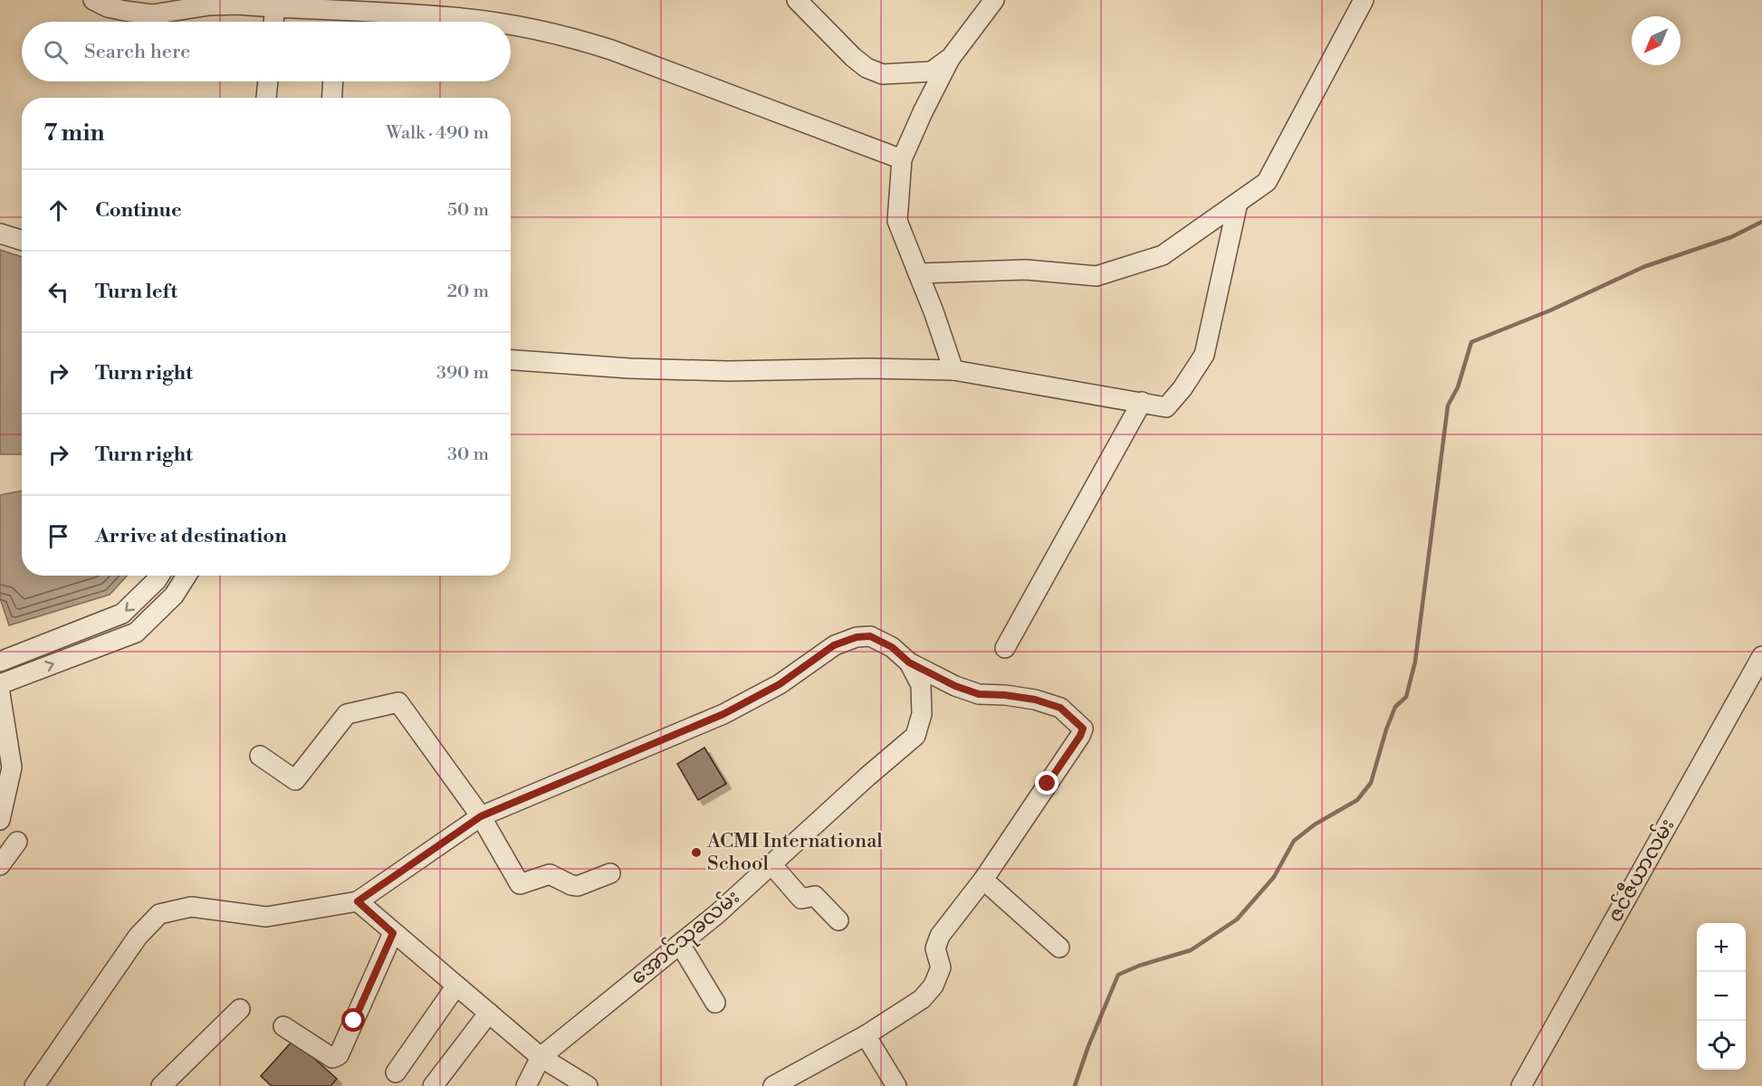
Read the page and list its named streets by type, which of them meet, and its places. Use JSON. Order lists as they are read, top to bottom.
{
  "streets": {
    "street": ["ဇင်ဇီယာလမ်း", "အောင်သုခလမ်း"]
  },
  "places": ["ACMI International School"],
  "north": "bottom left",
  "page": {
    "search": "Search here",
    "heading": ["7 min", "Walk · 490 m"],
    "list": [
      ["Continue", "50 m"],
      ["Turn left", "20 m"],
      ["Turn right", "390 m"],
      ["Turn right", "30 m"],
      "Arrive at destination"
    ],
    "map_buttons": ["+", "−"]
  }
}
